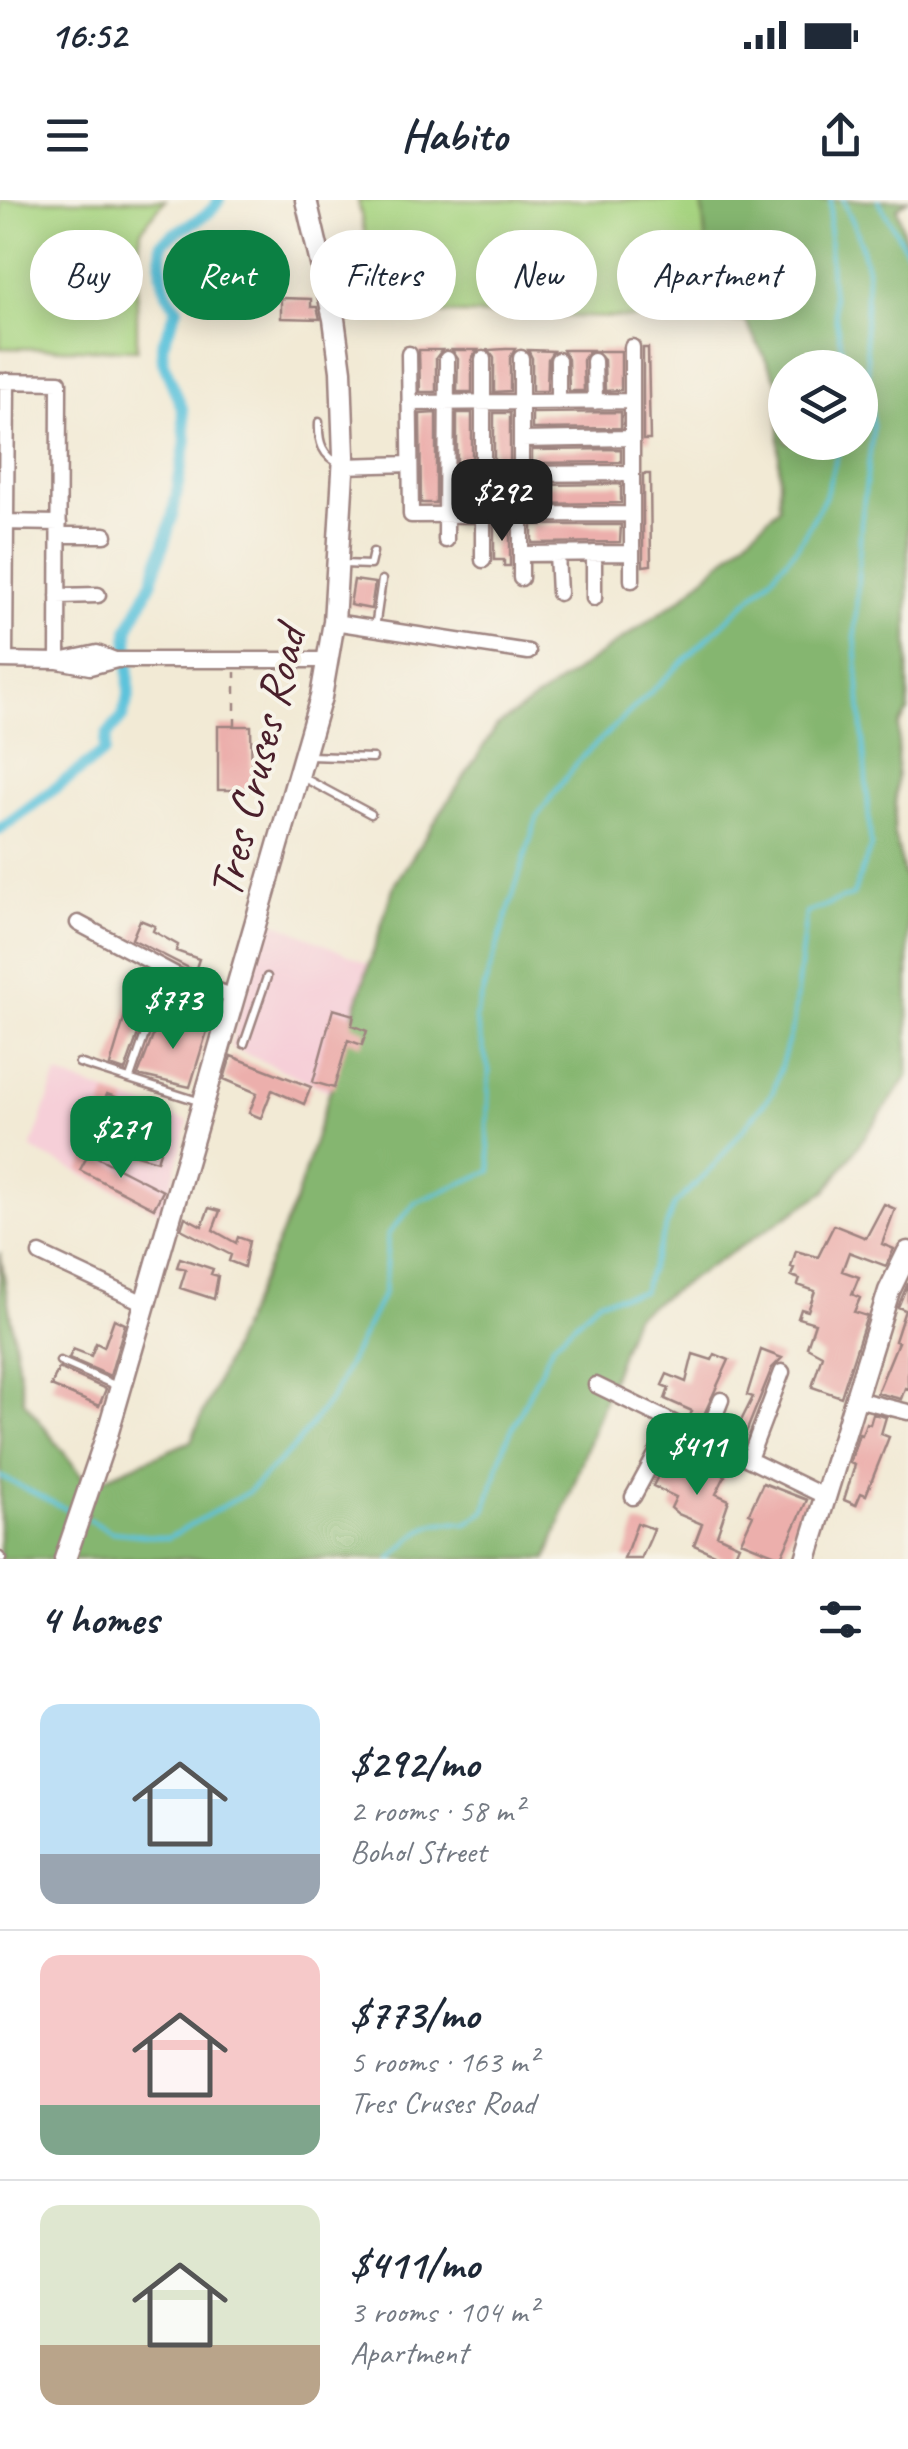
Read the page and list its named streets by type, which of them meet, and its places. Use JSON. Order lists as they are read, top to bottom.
{
  "streets": {
    "main road": ["Tres Cruses Road"]
  },
  "page": {
    "status": "16:52",
    "header": "Habito",
    "chip": [
      "Buy",
      "Rent",
      "Filters",
      "New",
      "Apartment"
    ],
    "price": [
      "$292",
      "$773",
      "$271",
      "$411"
    ],
    "heading": "4 homes",
    "list": [
      {
        "name": "$292/mo",
        "note": "2 rooms · 58 m² · Bohol Street"
      },
      {
        "name": "$773/mo",
        "note": "5 rooms · 163 m² · Tres Cruses Road"
      },
      {
        "name": "$411/mo",
        "note": "3 rooms · 104 m² · Apartment"
      }
    ]
  }
}
